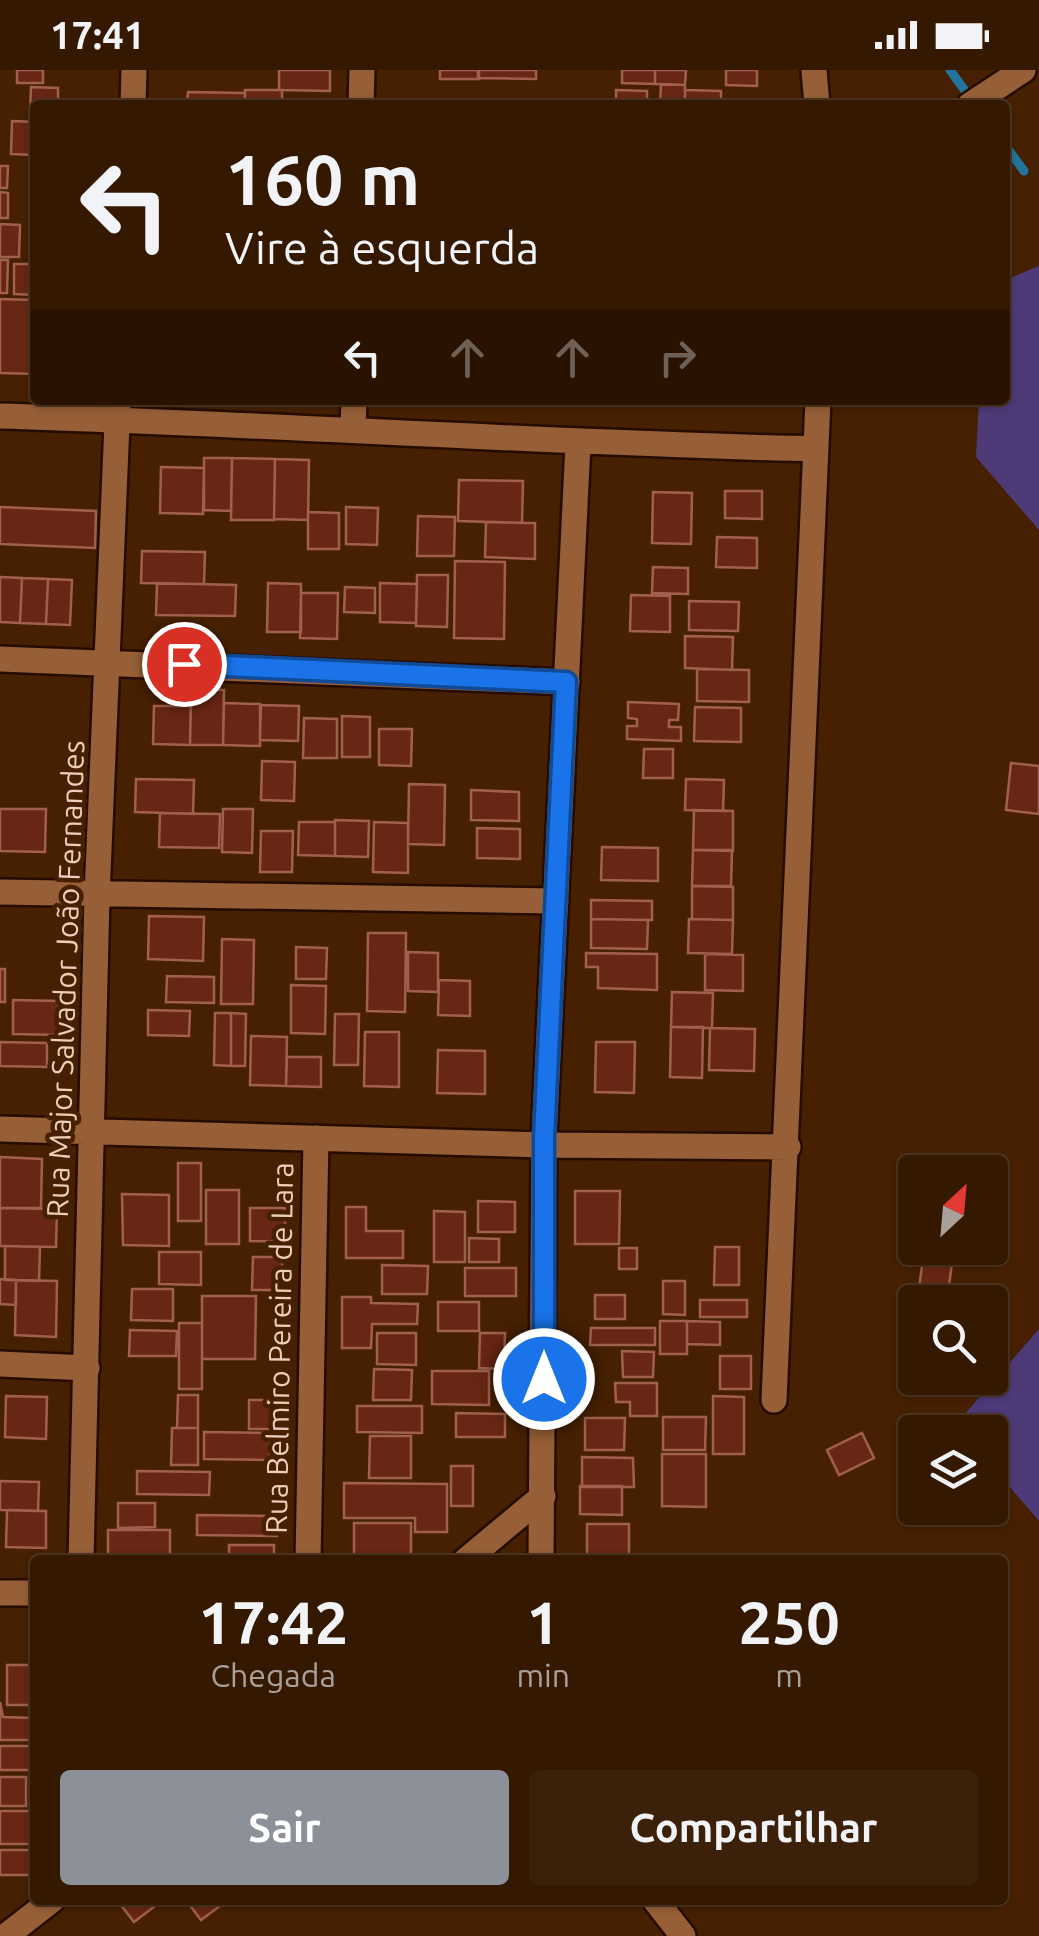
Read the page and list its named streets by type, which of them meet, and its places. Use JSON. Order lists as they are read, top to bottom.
{
  "streets": {
    "street": ["Rua Major Salvador João Fernandes", "Rua Belmiro Pereira de Lara"]
  },
  "north": "top right",
  "page": {
    "status": "17:41",
    "turn": ["160 m", "Vire à esquerda"],
    "eta": [
      "17:42",
      "Chegada",
      "1",
      "min",
      "250",
      "m"
    ],
    "buttons": ["Sair", "Compartilhar"]
  }
}
